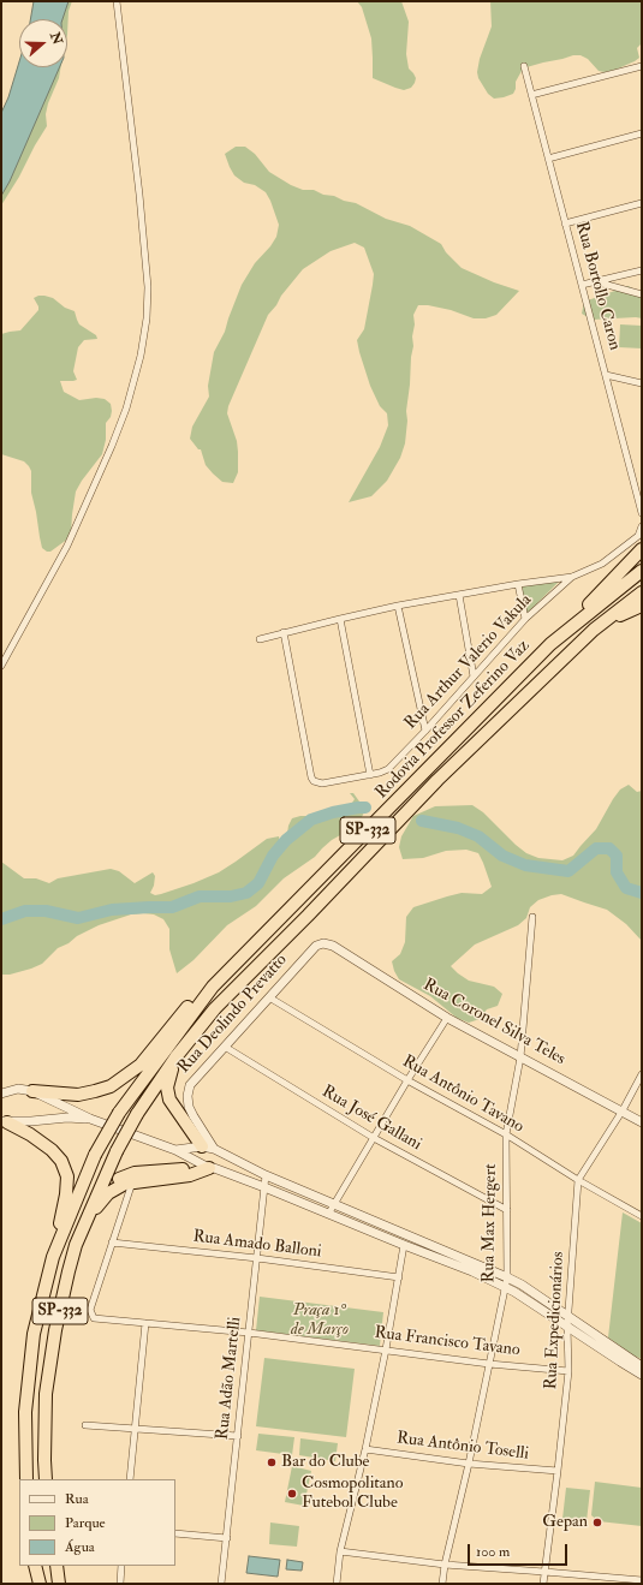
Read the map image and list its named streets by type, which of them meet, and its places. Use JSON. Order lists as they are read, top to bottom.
{
  "streets": {
    "highway": ["Rodovia Professor Zeferino Vaz", "SP-332"],
    "street": [
      "Rua Bortollo Caron",
      "Rua Arthur Valerio Vakula",
      "Rua Deolindo Prevatto",
      "Rua Coronel Silva Teles",
      "Rua Antônio Tavano",
      "Rua José Gallani",
      "Rua Max Hergert",
      "Rua Amado Balloni",
      "Rua Expedicionários",
      "Rua Francisco Tavano",
      "Rua Adão Martelli",
      "Rua Antônio Toselli"
    ]
  },
  "crossings": [
    ["Rua Deolindo Prevatto", "Rua Coronel Silva Teles"],
    ["Rua Deolindo Prevatto", "Rua Antônio Tavano"],
    ["Rua Deolindo Prevatto", "Rua José Gallani"],
    ["Rua Coronel Silva Teles", "Rua Max Hergert"],
    ["Rua Coronel Silva Teles", "Rua Expedicionários"],
    ["Rua Antônio Tavano", "Rua Max Hergert"],
    ["Rua Antônio Tavano", "Rua Expedicionários"],
    ["Rua José Gallani", "Rua Max Hergert"],
    ["Rua Max Hergert", "Rua Francisco Tavano"],
    ["Rua Max Hergert", "Rua Antônio Toselli"],
    ["Rua Amado Balloni", "Rua Francisco Tavano"],
    ["Rua Amado Balloni", "Rua Adão Martelli"],
    ["Rua Expedicionários", "Rua Francisco Tavano"],
    ["Rua Expedicionários", "Rua Antônio Toselli"],
    ["Rua Francisco Tavano", "Rua Adão Martelli"]
  ],
  "parks": ["Praça 1º de Março"],
  "places": ["Bar do Clube", "Cosmopolitano Futebol Clube", "Gepan"],
  "legend": ["Rua", "Parque", "Água"],
  "scale_bar": "100 m",
  "north": "right"
}
